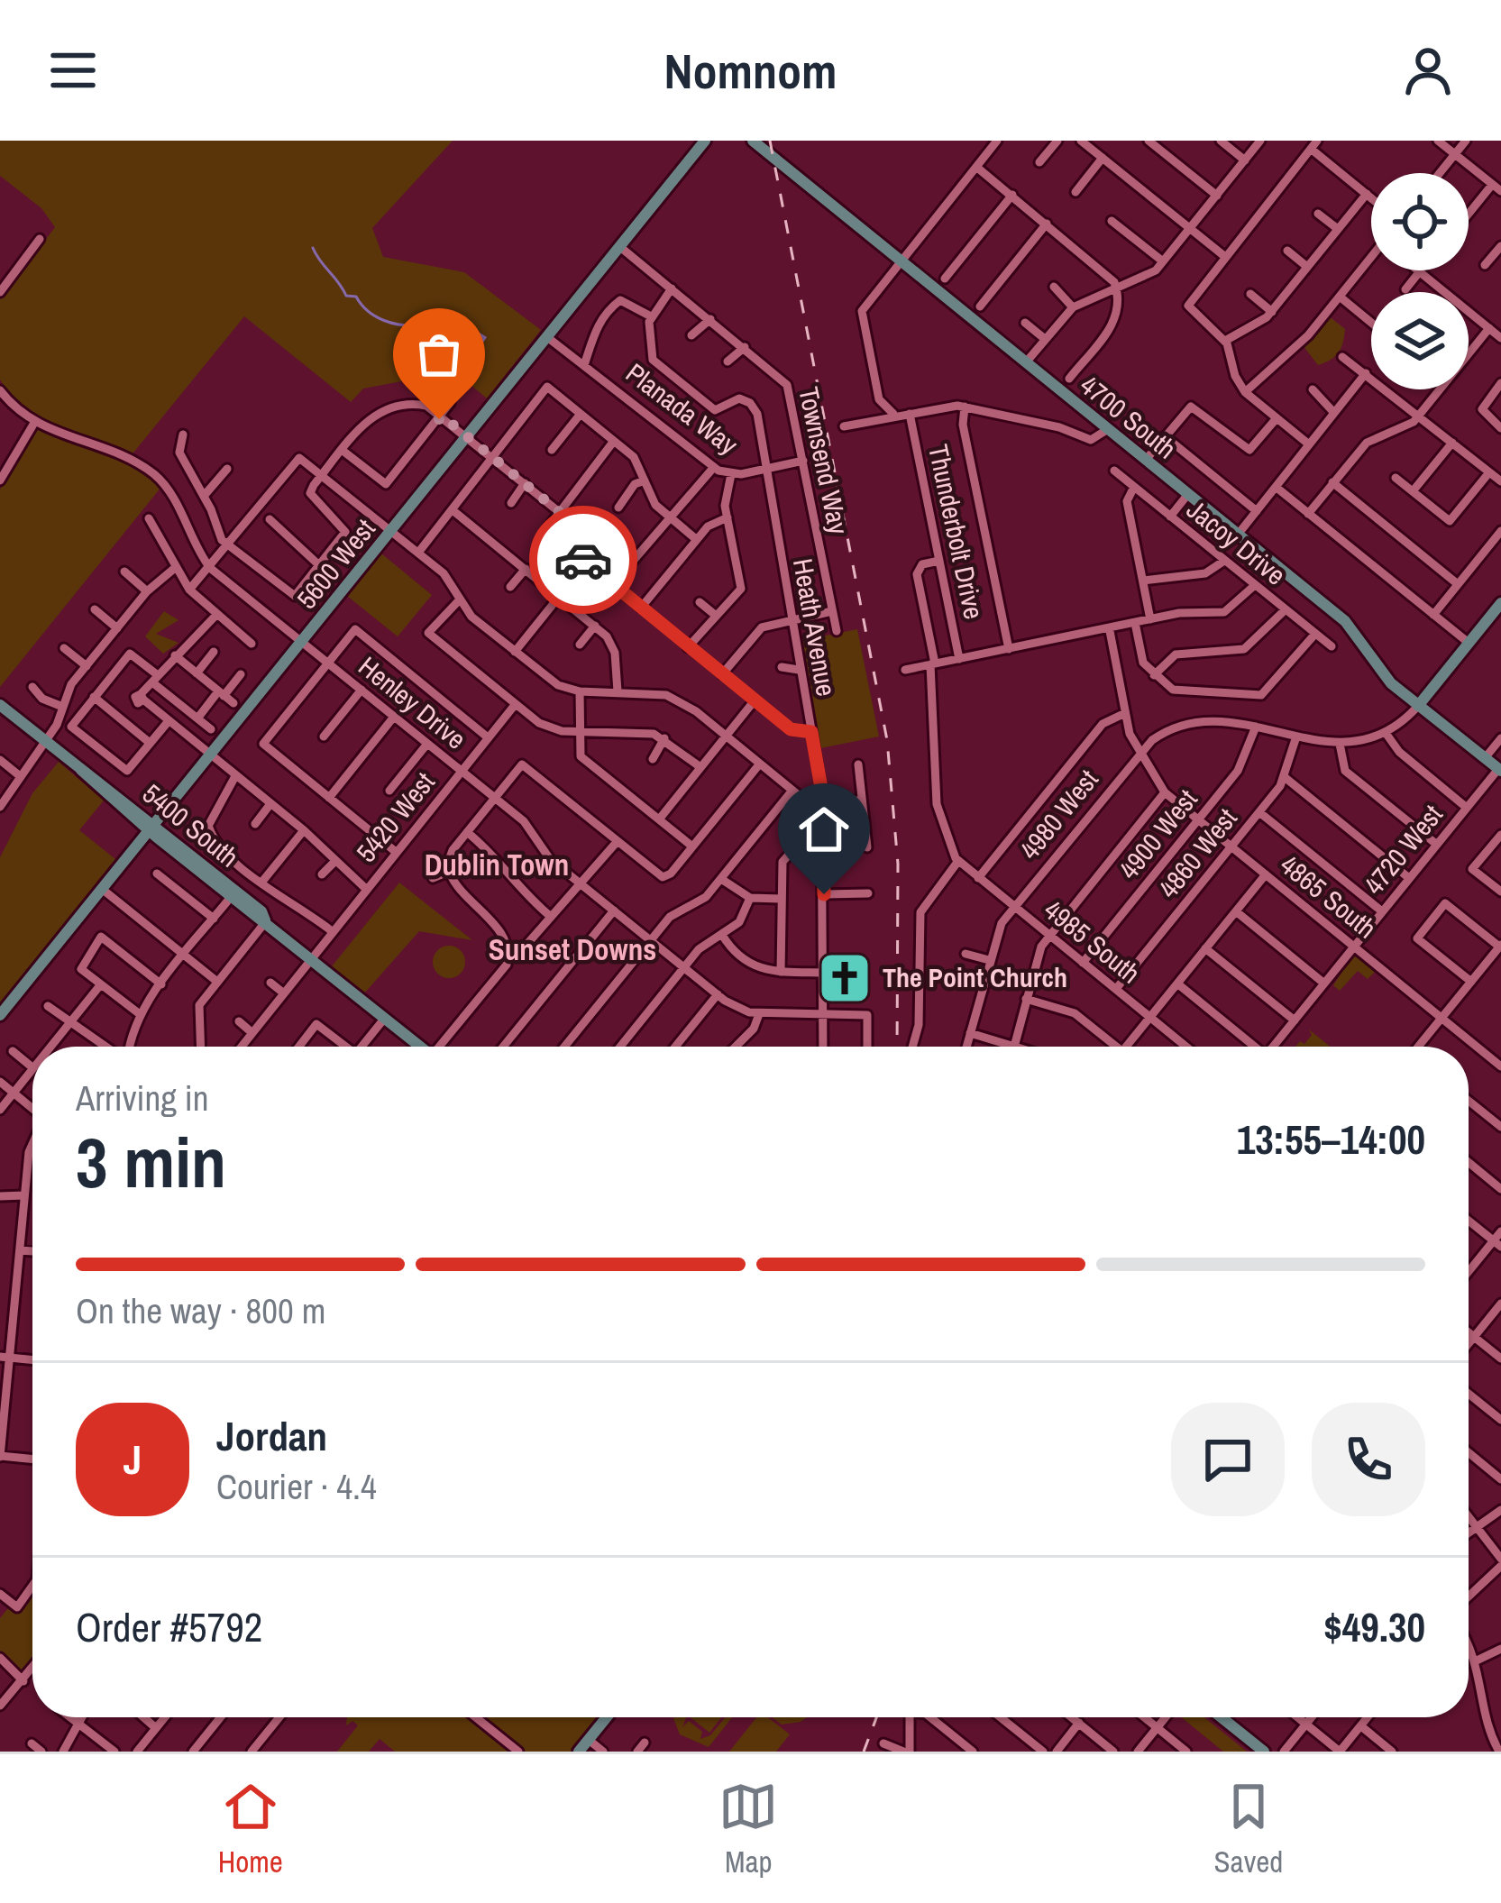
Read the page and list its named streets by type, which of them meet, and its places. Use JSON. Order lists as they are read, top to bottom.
{
  "streets": {
    "main road": ["4700 South", "5600 West", "5400 South"],
    "street": [
      "Planada Way",
      "Townsend Way",
      "Thunderbolt Drive",
      "Jacoy Drive",
      "Heath Avenue",
      "Henley Drive",
      "4980 West",
      "5420 West",
      "4900 West",
      "4720 West",
      "4860 West",
      "4865 South",
      "4985 South"
    ]
  },
  "crossings": [
    ["Planada Way", "Townsend Way"],
    ["Planada Way", "5600 West"],
    ["Planada Way", "Heath Avenue"],
    ["4700 South", "4720 West"],
    ["Townsend Way", "5600 West"],
    ["5600 West", "Henley Drive"],
    ["5600 West", "5400 South"],
    ["Henley Drive", "5420 West"],
    ["4980 West", "4865 South"],
    ["4980 West", "4985 South"],
    ["5420 West", "5400 South"],
    ["4900 West", "4865 South"],
    ["4900 West", "4985 South"],
    ["4720 West", "4865 South"],
    ["4860 West", "4865 South"],
    ["4860 West", "4985 South"]
  ],
  "districts": ["Dublin Town", "Sunset Downs"],
  "places": {
    "church": ["The Point Church"]
  },
  "page": {
    "header": "Nomnom",
    "heading": ["3 min", "Arriving in", "13:55–14:00"],
    "panel": [
      "Jordan",
      "Courier · 4.4",
      "Order #5792",
      "$49.30"
    ],
    "bar": "On the way · 800 m",
    "round": "J",
    "tabs": ["Home", "Map", "Saved"]
  }
}
